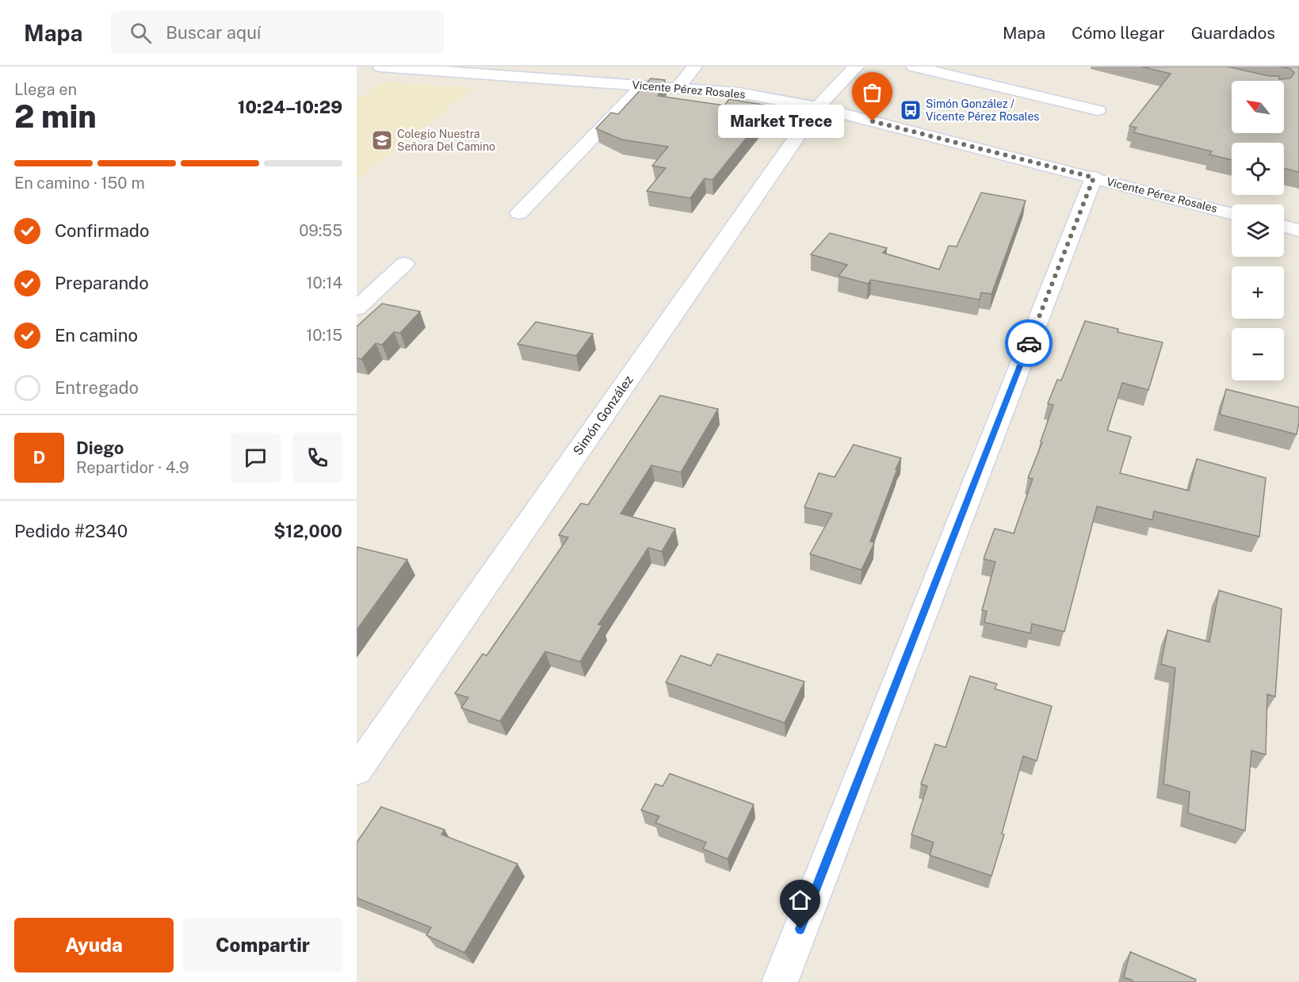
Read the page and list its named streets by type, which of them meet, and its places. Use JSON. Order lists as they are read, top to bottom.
{
  "streets": {
    "street": ["Vicente Pérez Rosales", "Simón González"]
  },
  "crossings": [
    ["Vicente Pérez Rosales", "Simón González"]
  ],
  "places": {
    "bus stop": ["Simón González / Vicente Pérez Rosales"],
    "other": ["Market Trece"],
    "school or university": ["Colegio Nuestra Señora Del Camino"]
  },
  "north": "top left",
  "page": {
    "header": "Mapa",
    "search": "Buscar aquí",
    "nav": ["Mapa", "Cómo llegar", "Guardados"],
    "heading": ["2 min", "Llega en", "10:24–10:29"],
    "panel": [
      "Diego",
      "Repartidor · 4.9",
      "Pedido #2340",
      "$12,000"
    ],
    "map_buttons": ["+", "−"],
    "bubble": "Market Trece",
    "bar": "En camino · 150 m",
    "list": [
      ["Confirmado", "09:55"],
      ["Preparando", "10:14"],
      ["En camino", "10:15"],
      "Entregado"
    ],
    "round": "D",
    "buttons": ["Ayuda", "Compartir"]
  }
}
